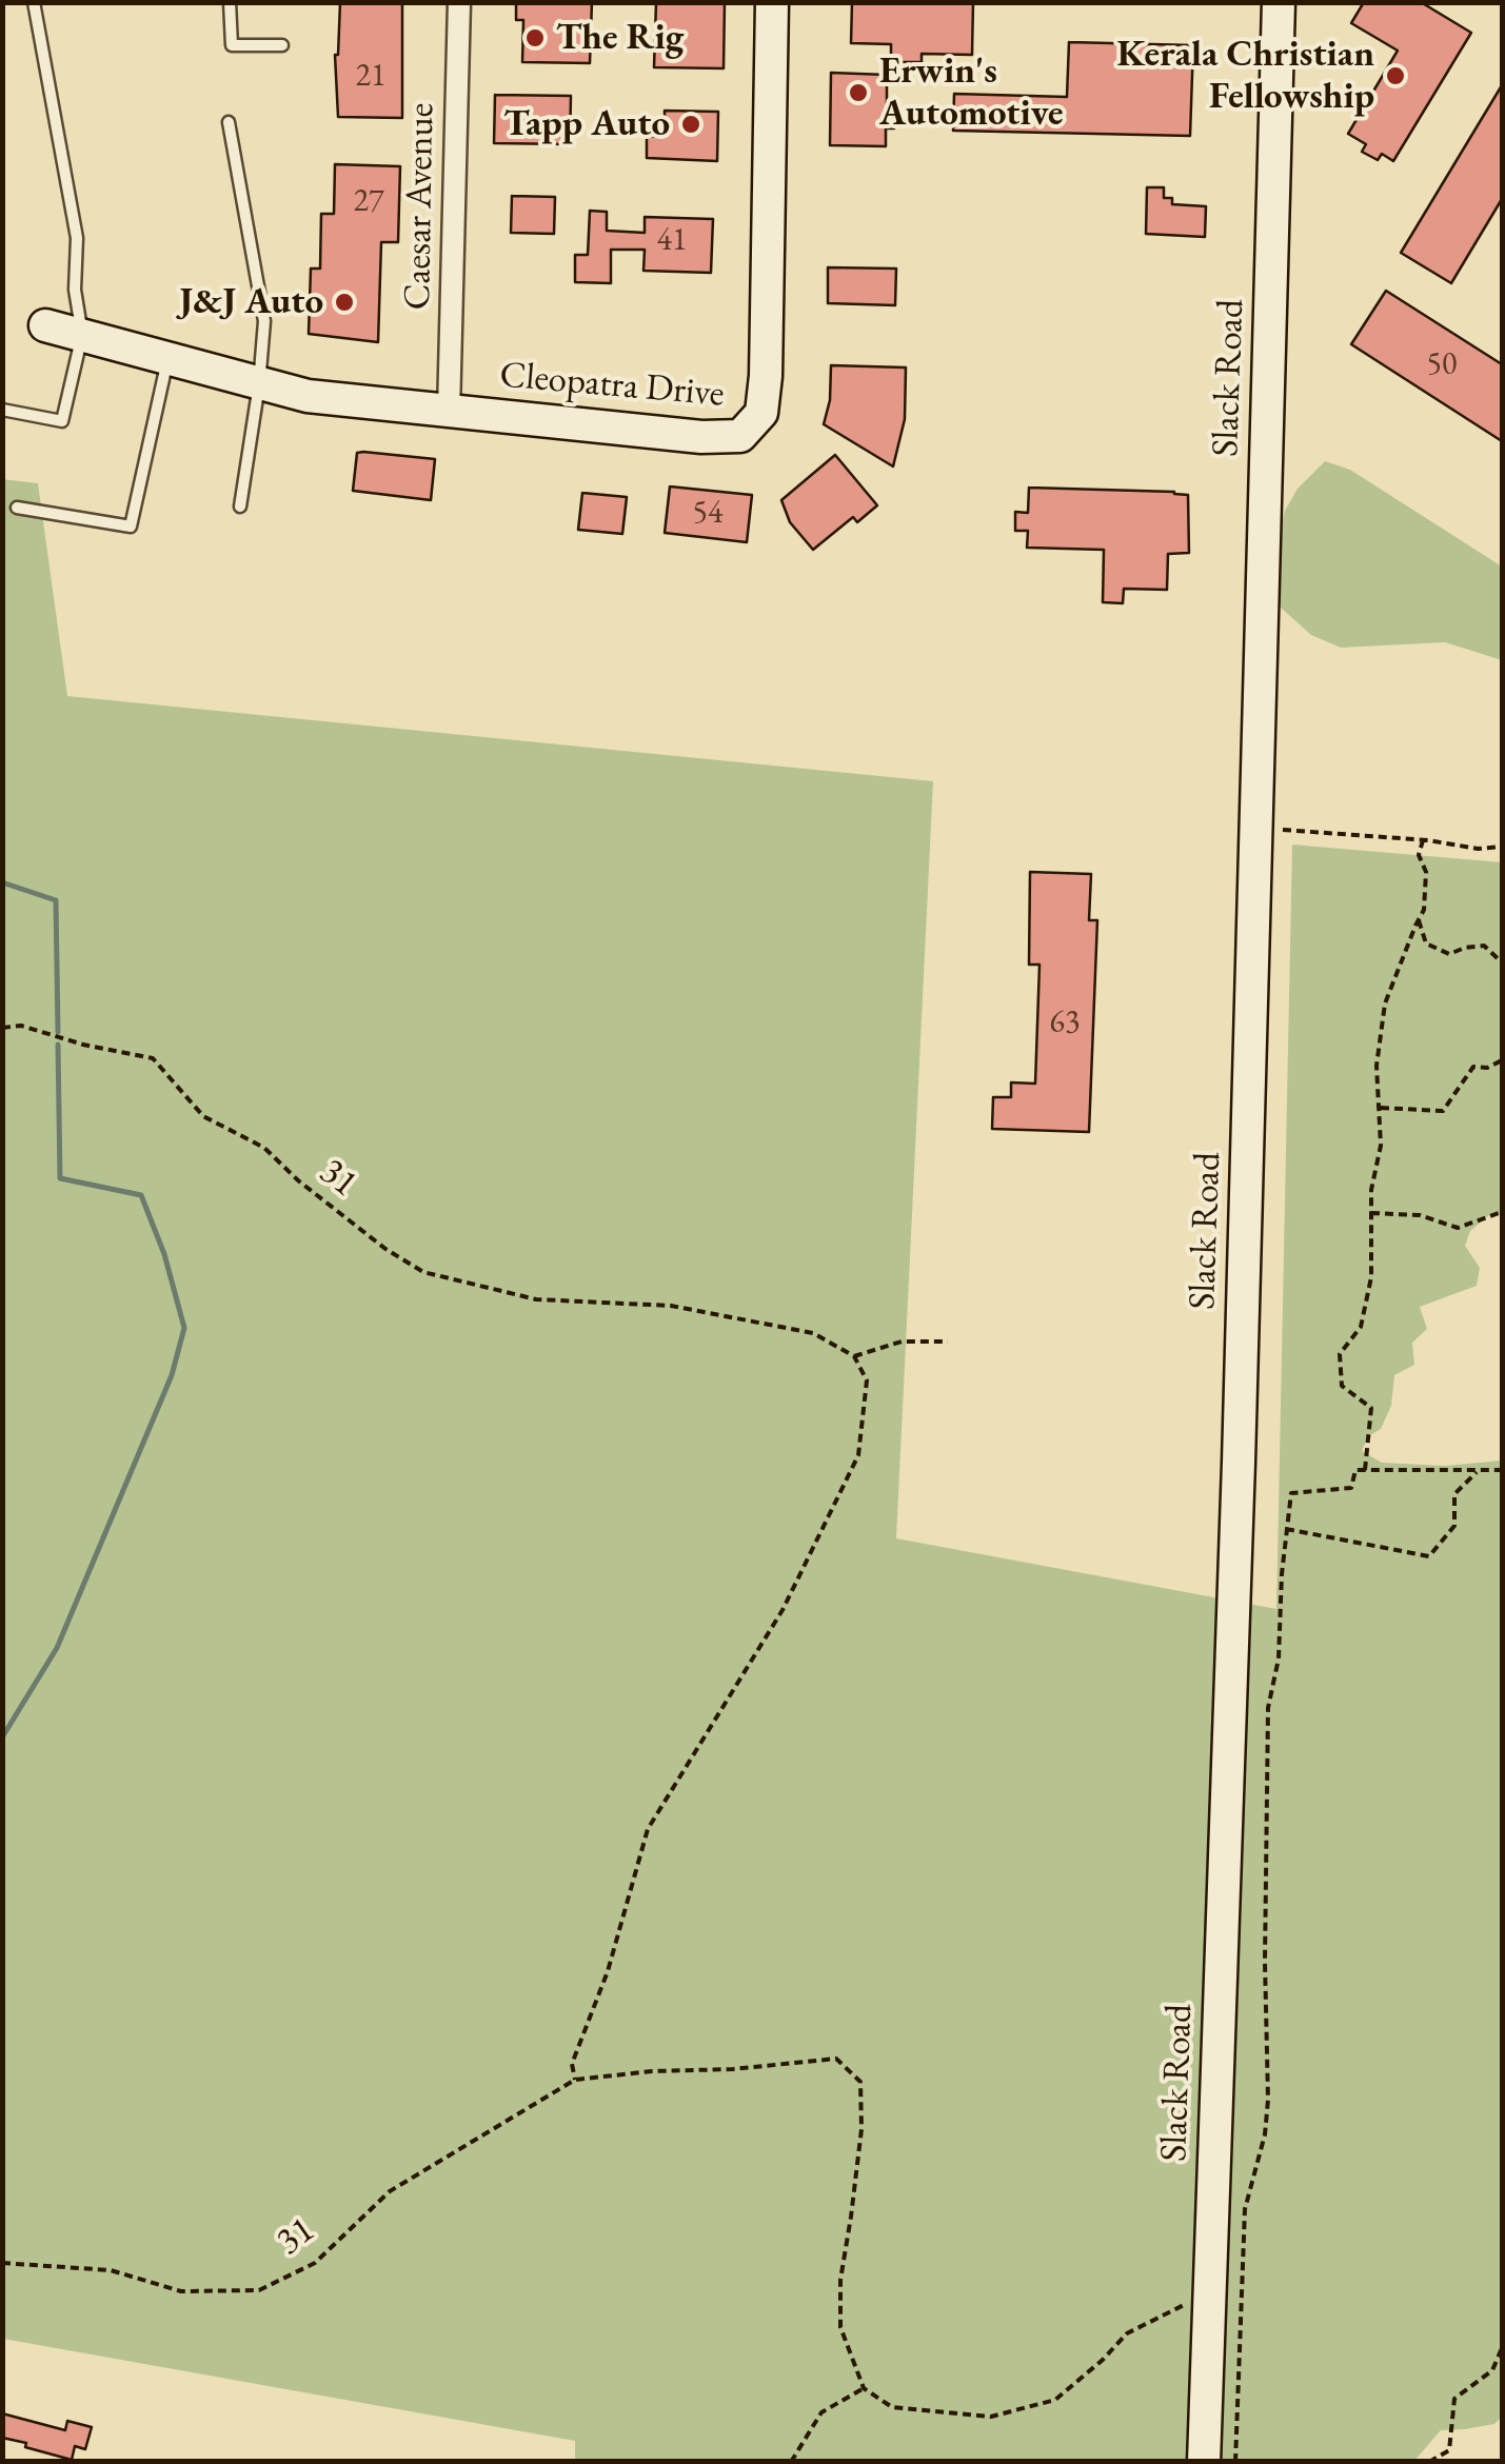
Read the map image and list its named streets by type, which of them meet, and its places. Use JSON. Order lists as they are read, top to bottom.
{
  "streets": {
    "street": ["Caesar Avenue", "Slack Road", "Cleopatra Drive"],
    "path": ["31"]
  },
  "crossings": [
    ["Caesar Avenue", "Cleopatra Drive"]
  ],
  "places": [
    "The Rig",
    "Kerala Christian Fellowship",
    "Erwin's Automotive",
    "Tapp Auto",
    "J&J Auto"
  ],
  "house_numbers": [
    "21",
    "27",
    "41",
    "50",
    "54",
    "63"
  ]
}
